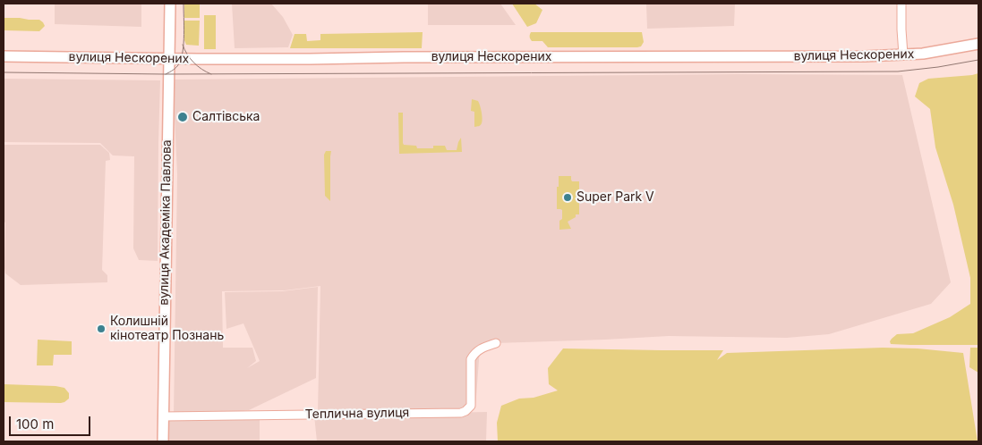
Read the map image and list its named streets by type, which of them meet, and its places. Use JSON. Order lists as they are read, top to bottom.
{
  "streets": {
    "main road": ["вулиця Нескорених", "вулиця Академіка Павлова"],
    "street": ["Теплична вулиця"]
  },
  "crossings": [
    ["вулиця Нескорених", "вулиця Академіка Павлова"],
    ["вулиця Академіка Павлова", "Теплична вулиця"]
  ],
  "places": ["Салтівська", "Super Park V", "Колишній кінотеатр Познань"],
  "scale_bar": "100 m"
}
